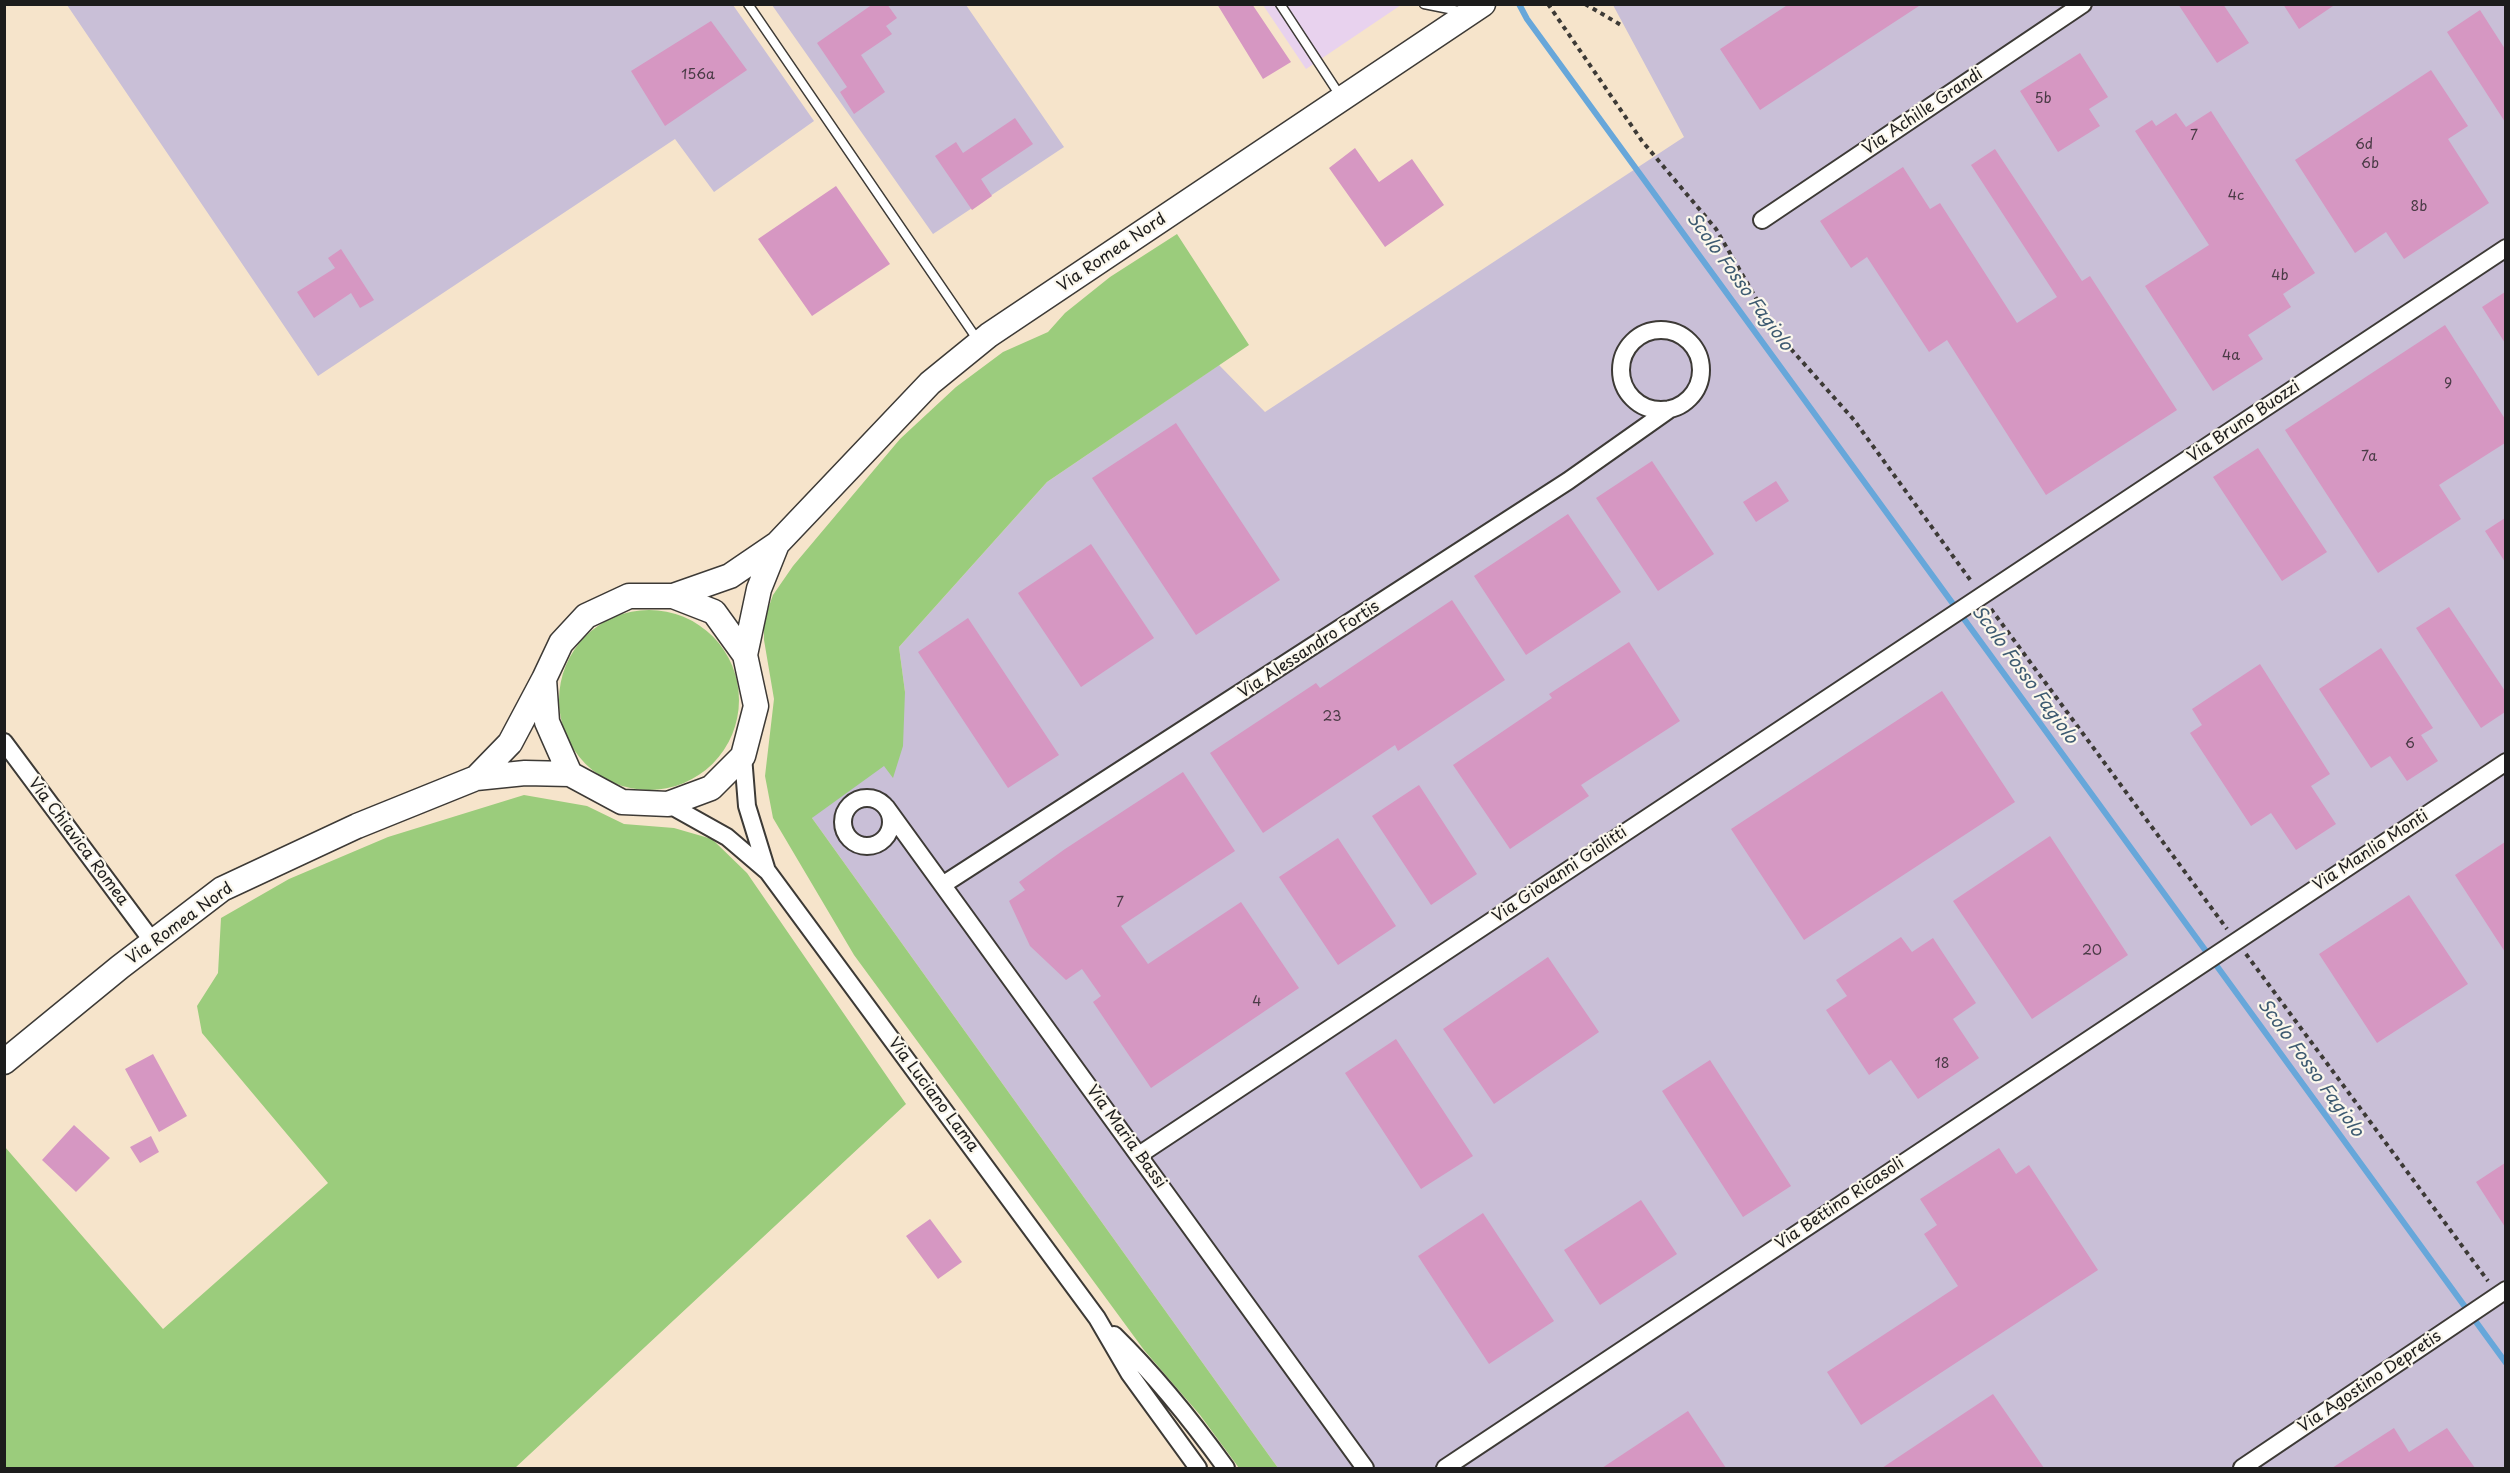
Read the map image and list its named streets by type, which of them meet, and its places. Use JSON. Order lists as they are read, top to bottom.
{
  "streets": {
    "main road": ["Via Romea Nord"],
    "street": [
      "Via Achille Grandi",
      "Via Bruno Buozzi",
      "Via Alessandro Fortis",
      "Via Chiavica Romea",
      "Via Manlio Monti",
      "Via Giovanni Giolitti",
      "Via Luciano Lama",
      "Via Maria Bassi",
      "Via Bettino Ricasoli",
      "Via Agostino Depretis"
    ]
  },
  "crossings": [
    ["Via Romea Nord", "Via Chiavica Romea"],
    ["Via Romea Nord", "Via Luciano Lama"],
    ["Via Bruno Buozzi", "Via Giovanni Giolitti"],
    ["Via Alessandro Fortis", "Via Maria Bassi"],
    ["Via Manlio Monti", "Via Bettino Ricasoli"],
    ["Via Giovanni Giolitti", "Via Maria Bassi"]
  ],
  "water": ["Scolo Fosso Fagiolo"],
  "house_numbers": [
    "156a",
    "5b",
    "7",
    "6d",
    "6b",
    "4c",
    "8b",
    "4b",
    "4a",
    "9",
    "7a",
    "23",
    "6",
    "7",
    "20",
    "4",
    "18"
  ]
}
